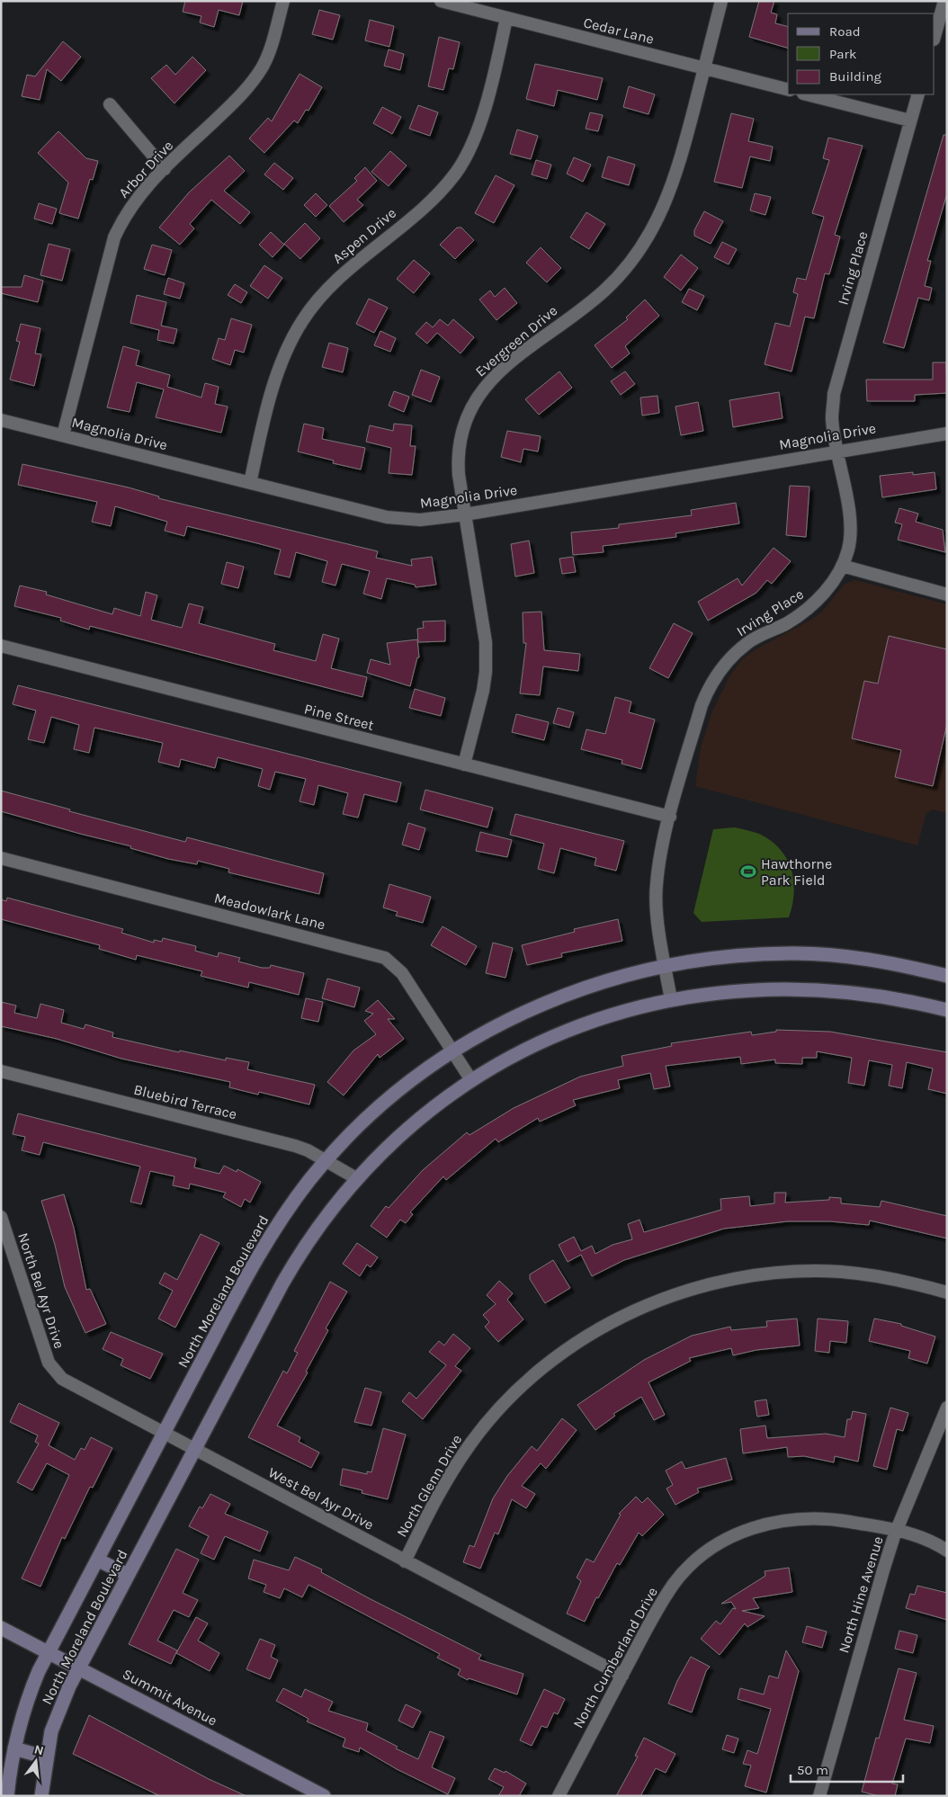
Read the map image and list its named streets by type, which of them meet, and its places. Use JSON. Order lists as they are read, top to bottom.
{
  "streets": {
    "street": [
      "Cedar Lane",
      "Arbor Drive",
      "Aspen Drive",
      "Irving Place",
      "Evergreen Drive",
      "Magnolia Drive",
      "Pine Street",
      "Meadowlark Lane",
      "Bluebird Terrace",
      "North Bel Ayr Drive",
      "North Moreland Boulevard",
      "North Glenn Drive",
      "West Bel Ayr Drive",
      "North Hine Avenue",
      "North Cumberland Drive",
      "Summit Avenue"
    ]
  },
  "crossings": [
    ["Cedar Lane", "Aspen Drive"],
    ["Cedar Lane", "Evergreen Drive"],
    ["Arbor Drive", "Magnolia Drive"],
    ["Aspen Drive", "Magnolia Drive"],
    ["Irving Place", "Magnolia Drive"],
    ["Irving Place", "Pine Street"],
    ["Irving Place", "North Moreland Boulevard"],
    ["Evergreen Drive", "Magnolia Drive"],
    ["Evergreen Drive", "Pine Street"],
    ["Meadowlark Lane", "North Moreland Boulevard"],
    ["Bluebird Terrace", "North Moreland Boulevard"],
    ["North Bel Ayr Drive", "West Bel Ayr Drive"],
    ["North Moreland Boulevard", "West Bel Ayr Drive"],
    ["North Moreland Boulevard", "Summit Avenue"],
    ["North Glenn Drive", "West Bel Ayr Drive"],
    ["West Bel Ayr Drive", "North Cumberland Drive"],
    ["North Hine Avenue", "North Cumberland Drive"]
  ],
  "places": {
    "sports": ["Hawthorne Park Field"]
  },
  "legend": ["Road", "Park", "Building"],
  "scale_bar": "50 m",
  "north": "top"
}
